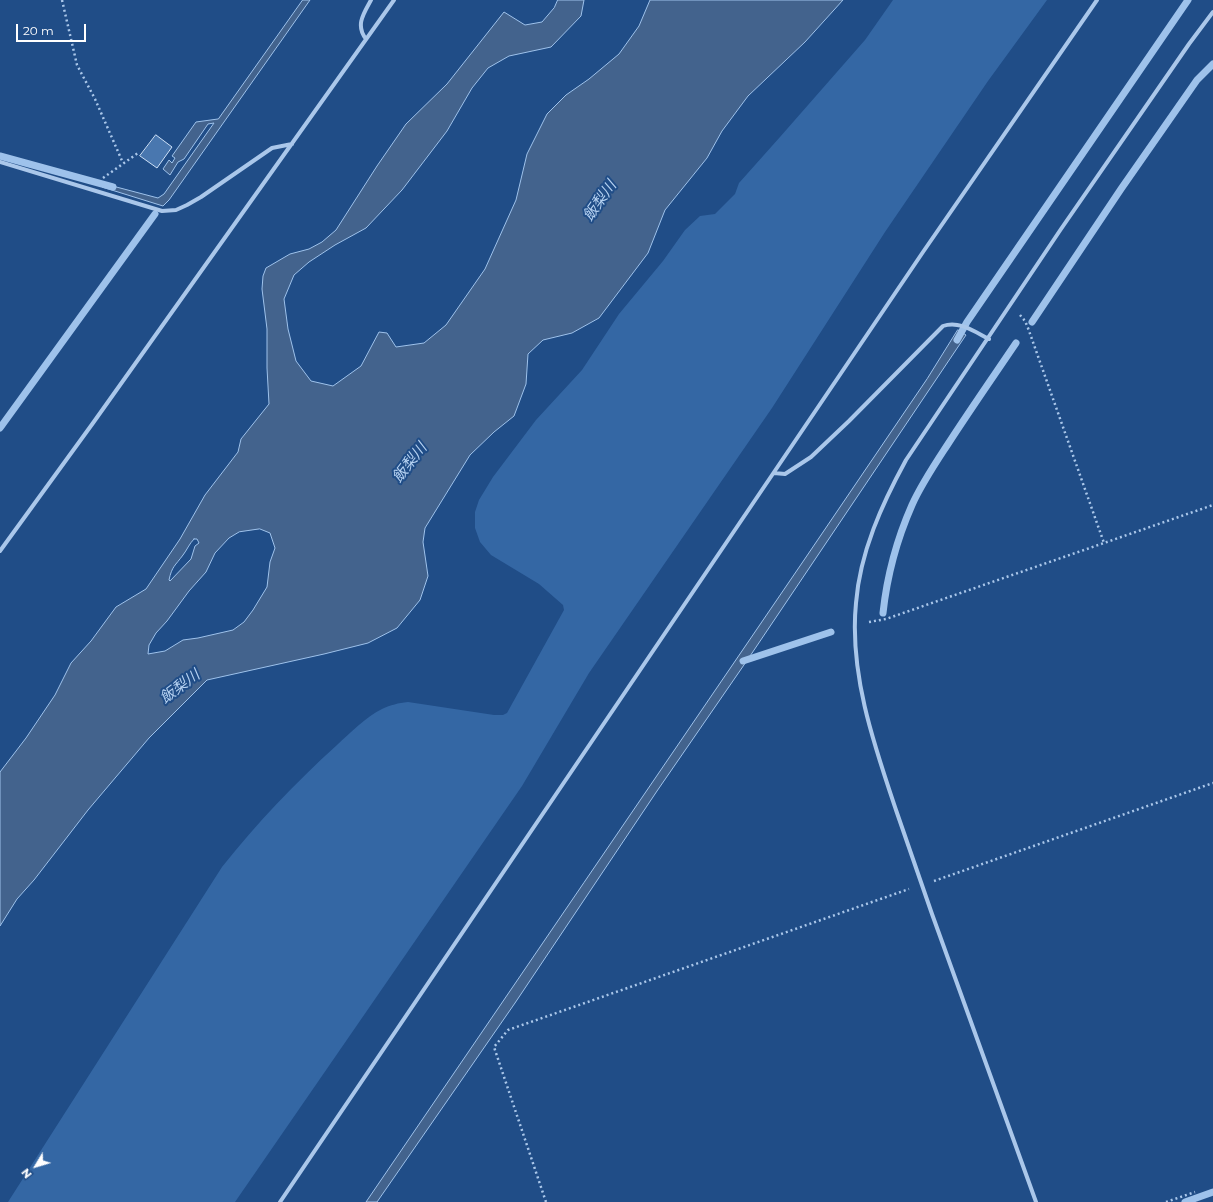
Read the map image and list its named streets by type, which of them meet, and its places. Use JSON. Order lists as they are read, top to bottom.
{
  "water": ["飯梨川"],
  "scale_bar": "20 m",
  "north": "bottom left"
}
